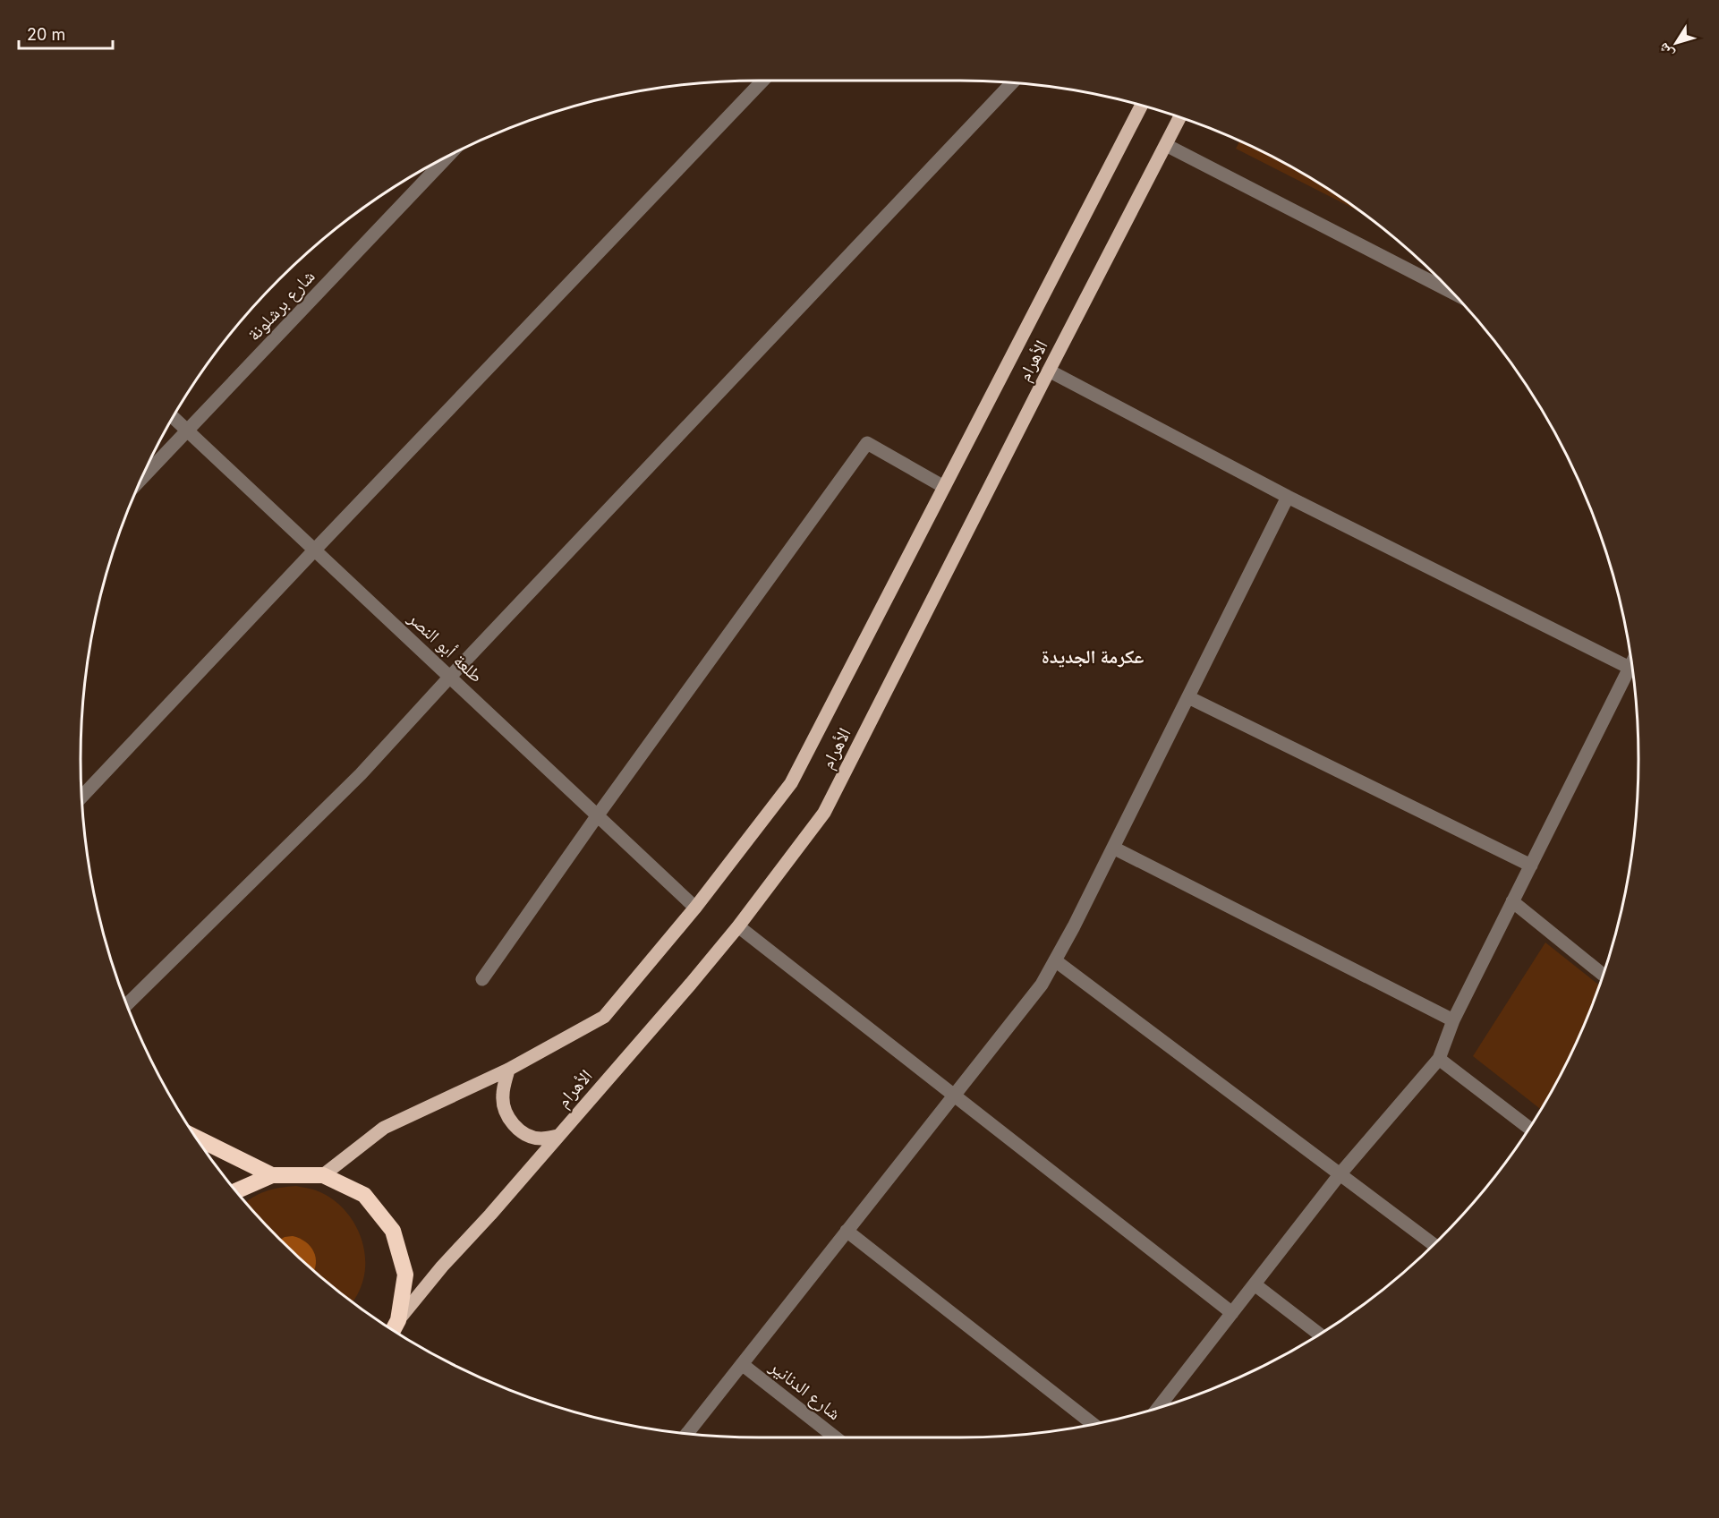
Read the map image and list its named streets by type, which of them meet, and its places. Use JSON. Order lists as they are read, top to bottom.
{
  "streets": {
    "main road": ["الأهرام"],
    "street": ["شارع برشلونة", "طلعة أبو النصر", "شارع الدنانير"]
  },
  "crossings": [
    ["شارع برشلونة", "طلعة أبو النصر"],
    ["الأهرام", "طلعة أبو النصر"]
  ],
  "districts": ["عكرمة الجديدة"],
  "scale_bar": "20 m",
  "north": "bottom left"
}
